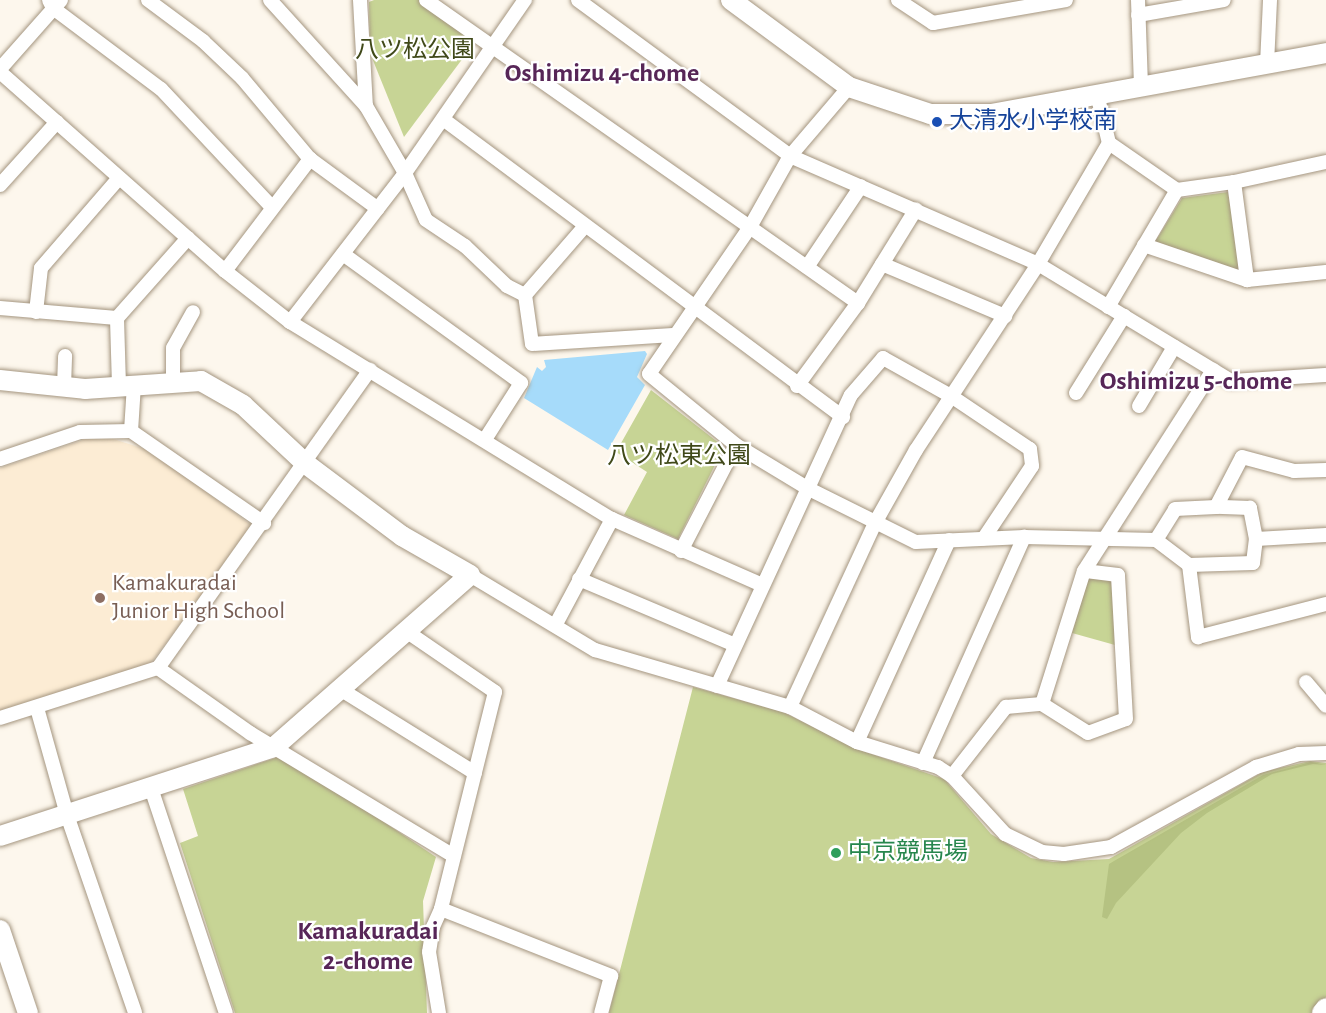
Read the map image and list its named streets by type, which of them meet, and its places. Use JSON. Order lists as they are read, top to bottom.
{
  "districts": ["Oshimizu 4-chome", "Oshimizu 5-chome", "Kamakuradai 2-chome"],
  "parks": ["八ツ松公園", "八ツ松東公園"],
  "places": ["大清水小学校南", "Kamakuradai Junior High School", "中京競馬場"]
}
